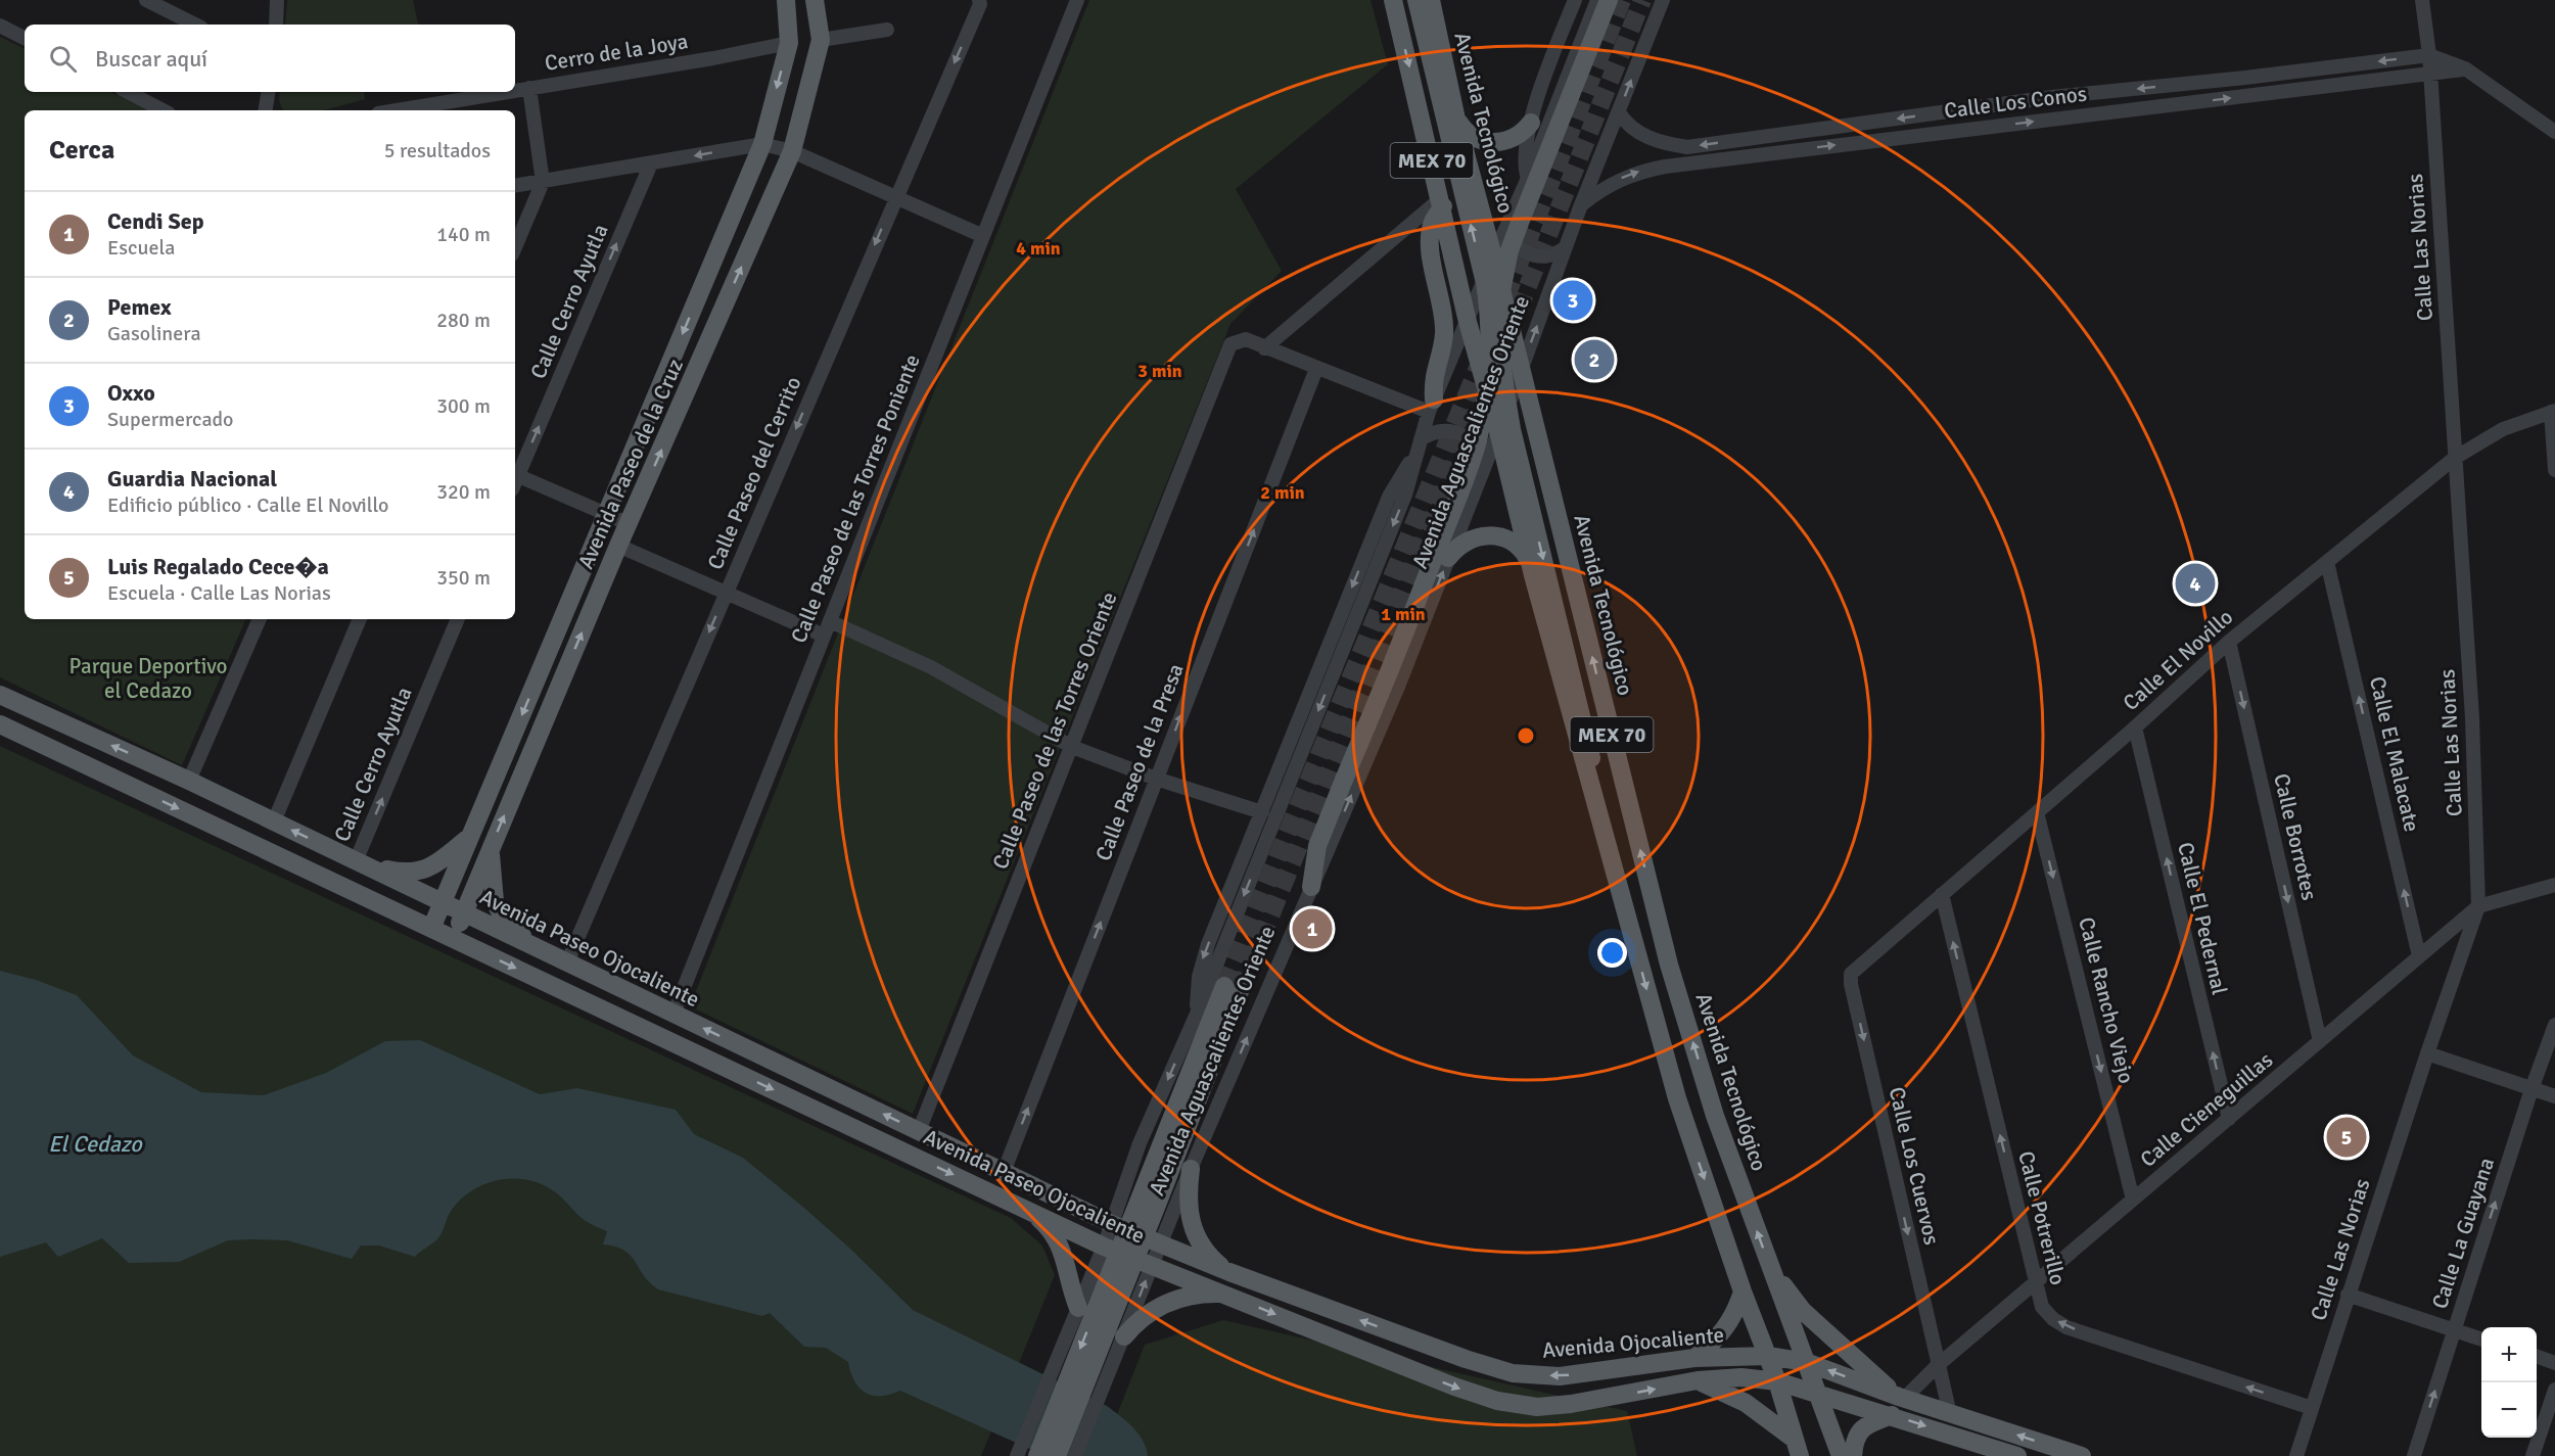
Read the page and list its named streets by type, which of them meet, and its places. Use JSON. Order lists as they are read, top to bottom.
{
  "streets": {
    "main road": [
      "Avenida Tecnológico",
      "MEX 70",
      "Avenida Aguascalientes Oriente",
      "Avenida Paseo de la Cruz",
      "Avenida Paseo Ojocaliente",
      "Avenida Ojocaliente"
    ],
    "street": [
      "Cerro de la Joya",
      "Calle Los Conos",
      "Calle Las Norias",
      "Calle Cerro Ayutla",
      "Calle Paseo del Cerrito",
      "Calle Paseo de las Torres Poniente",
      "Calle El Novillo",
      "Calle Paseo de las Torres Oriente",
      "Calle El Malacate",
      "Calle Paseo de la Presa",
      "Calle Borrotes",
      "Calle El Pedernal",
      "Calle Rancho Viejo",
      "Calle Cieneguillas",
      "Calle Los Cuervos",
      "Calle Potrerillo",
      "Calle La Guayana"
    ]
  },
  "crossings": [
    ["Cerro de la Joya", "Avenida Paseo de la Cruz"],
    ["Calle Los Conos", "Calle Las Norias"],
    ["Calle Los Conos", "Avenida Aguascalientes Oriente"],
    ["Avenida Tecnológico", "Avenida Aguascalientes Oriente"],
    ["Avenida Tecnológico", "Avenida Ojocaliente"],
    ["MEX 70", "Avenida Aguascalientes Oriente"],
    ["MEX 70", "Avenida Ojocaliente"],
    ["Calle Las Norias", "Calle El Novillo"],
    ["Calle Las Norias", "Calle Cieneguillas"],
    ["Calle Las Norias", "Calle Potrerillo"],
    ["Calle Cerro Ayutla", "Avenida Paseo Ojocaliente"],
    ["Avenida Aguascalientes Oriente", "Avenida Paseo Ojocaliente"],
    ["Avenida Aguascalientes Oriente", "Avenida Ojocaliente"],
    ["Avenida Paseo de la Cruz", "Avenida Paseo Ojocaliente"],
    ["Calle Paseo del Cerrito", "Avenida Paseo Ojocaliente"],
    ["Calle Paseo de las Torres Poniente", "Avenida Paseo Ojocaliente"],
    ["Calle El Novillo", "Calle El Malacate"],
    ["Calle El Novillo", "Calle Borrotes"],
    ["Calle El Novillo", "Calle El Pedernal"],
    ["Calle El Novillo", "Calle Rancho Viejo"],
    ["Calle El Novillo", "Calle Los Cuervos"],
    ["Calle El Novillo", "Calle Potrerillo"],
    ["Calle Paseo de las Torres Oriente", "Avenida Paseo Ojocaliente"],
    ["Calle El Malacate", "Calle Cieneguillas"],
    ["Calle Paseo de la Presa", "Avenida Paseo Ojocaliente"],
    ["Calle Borrotes", "Calle Cieneguillas"],
    ["Calle El Pedernal", "Calle Cieneguillas"],
    ["Avenida Paseo Ojocaliente", "Avenida Ojocaliente"],
    ["Calle Rancho Viejo", "Calle Cieneguillas"],
    ["Calle Cieneguillas", "Calle Los Cuervos"],
    ["Calle Cieneguillas", "Calle Potrerillo"],
    ["Calle Cieneguillas", "Avenida Ojocaliente"],
    ["Calle Los Cuervos", "Avenida Ojocaliente"]
  ],
  "one_way": [
    "Calle Paseo del Cerrito",
    "Calle El Malacate",
    "Calle Paseo de la Presa",
    "Calle Borrotes",
    "Calle El Pedernal",
    "Calle Rancho Viejo",
    "Calle Los Cuervos",
    "Calle Potrerillo",
    "Calle La Guayana"
  ],
  "water": ["El Cedazo"],
  "parks": ["Parque Deportivo el Cedazo"],
  "page": {
    "search": "Buscar aquí",
    "heading": ["Cerca", "5 resultados"],
    "list": [
      {
        "mark": "1",
        "name": "Cendi Sep",
        "note": "Escuela",
        "value": "140 m"
      },
      {
        "mark": "2",
        "name": "Pemex",
        "note": "Gasolinera",
        "value": "280 m"
      },
      {
        "mark": "3",
        "name": "Oxxo",
        "note": "Supermercado",
        "value": "300 m"
      },
      {
        "mark": "4",
        "name": "Guardia Nacional",
        "note": "Edificio público · Calle El Novillo",
        "value": "320 m"
      },
      {
        "mark": "5",
        "name": "Luis Regalado Cece�a",
        "note": "Escuela · Calle Las Norias",
        "value": "350 m"
      }
    ],
    "pins": [
      "3",
      "2",
      "4",
      "1",
      "5"
    ],
    "map_buttons": ["+", "−"]
  },
  "rings": [
    "4 min",
    "3 min",
    "2 min",
    "1 min"
  ]
}
